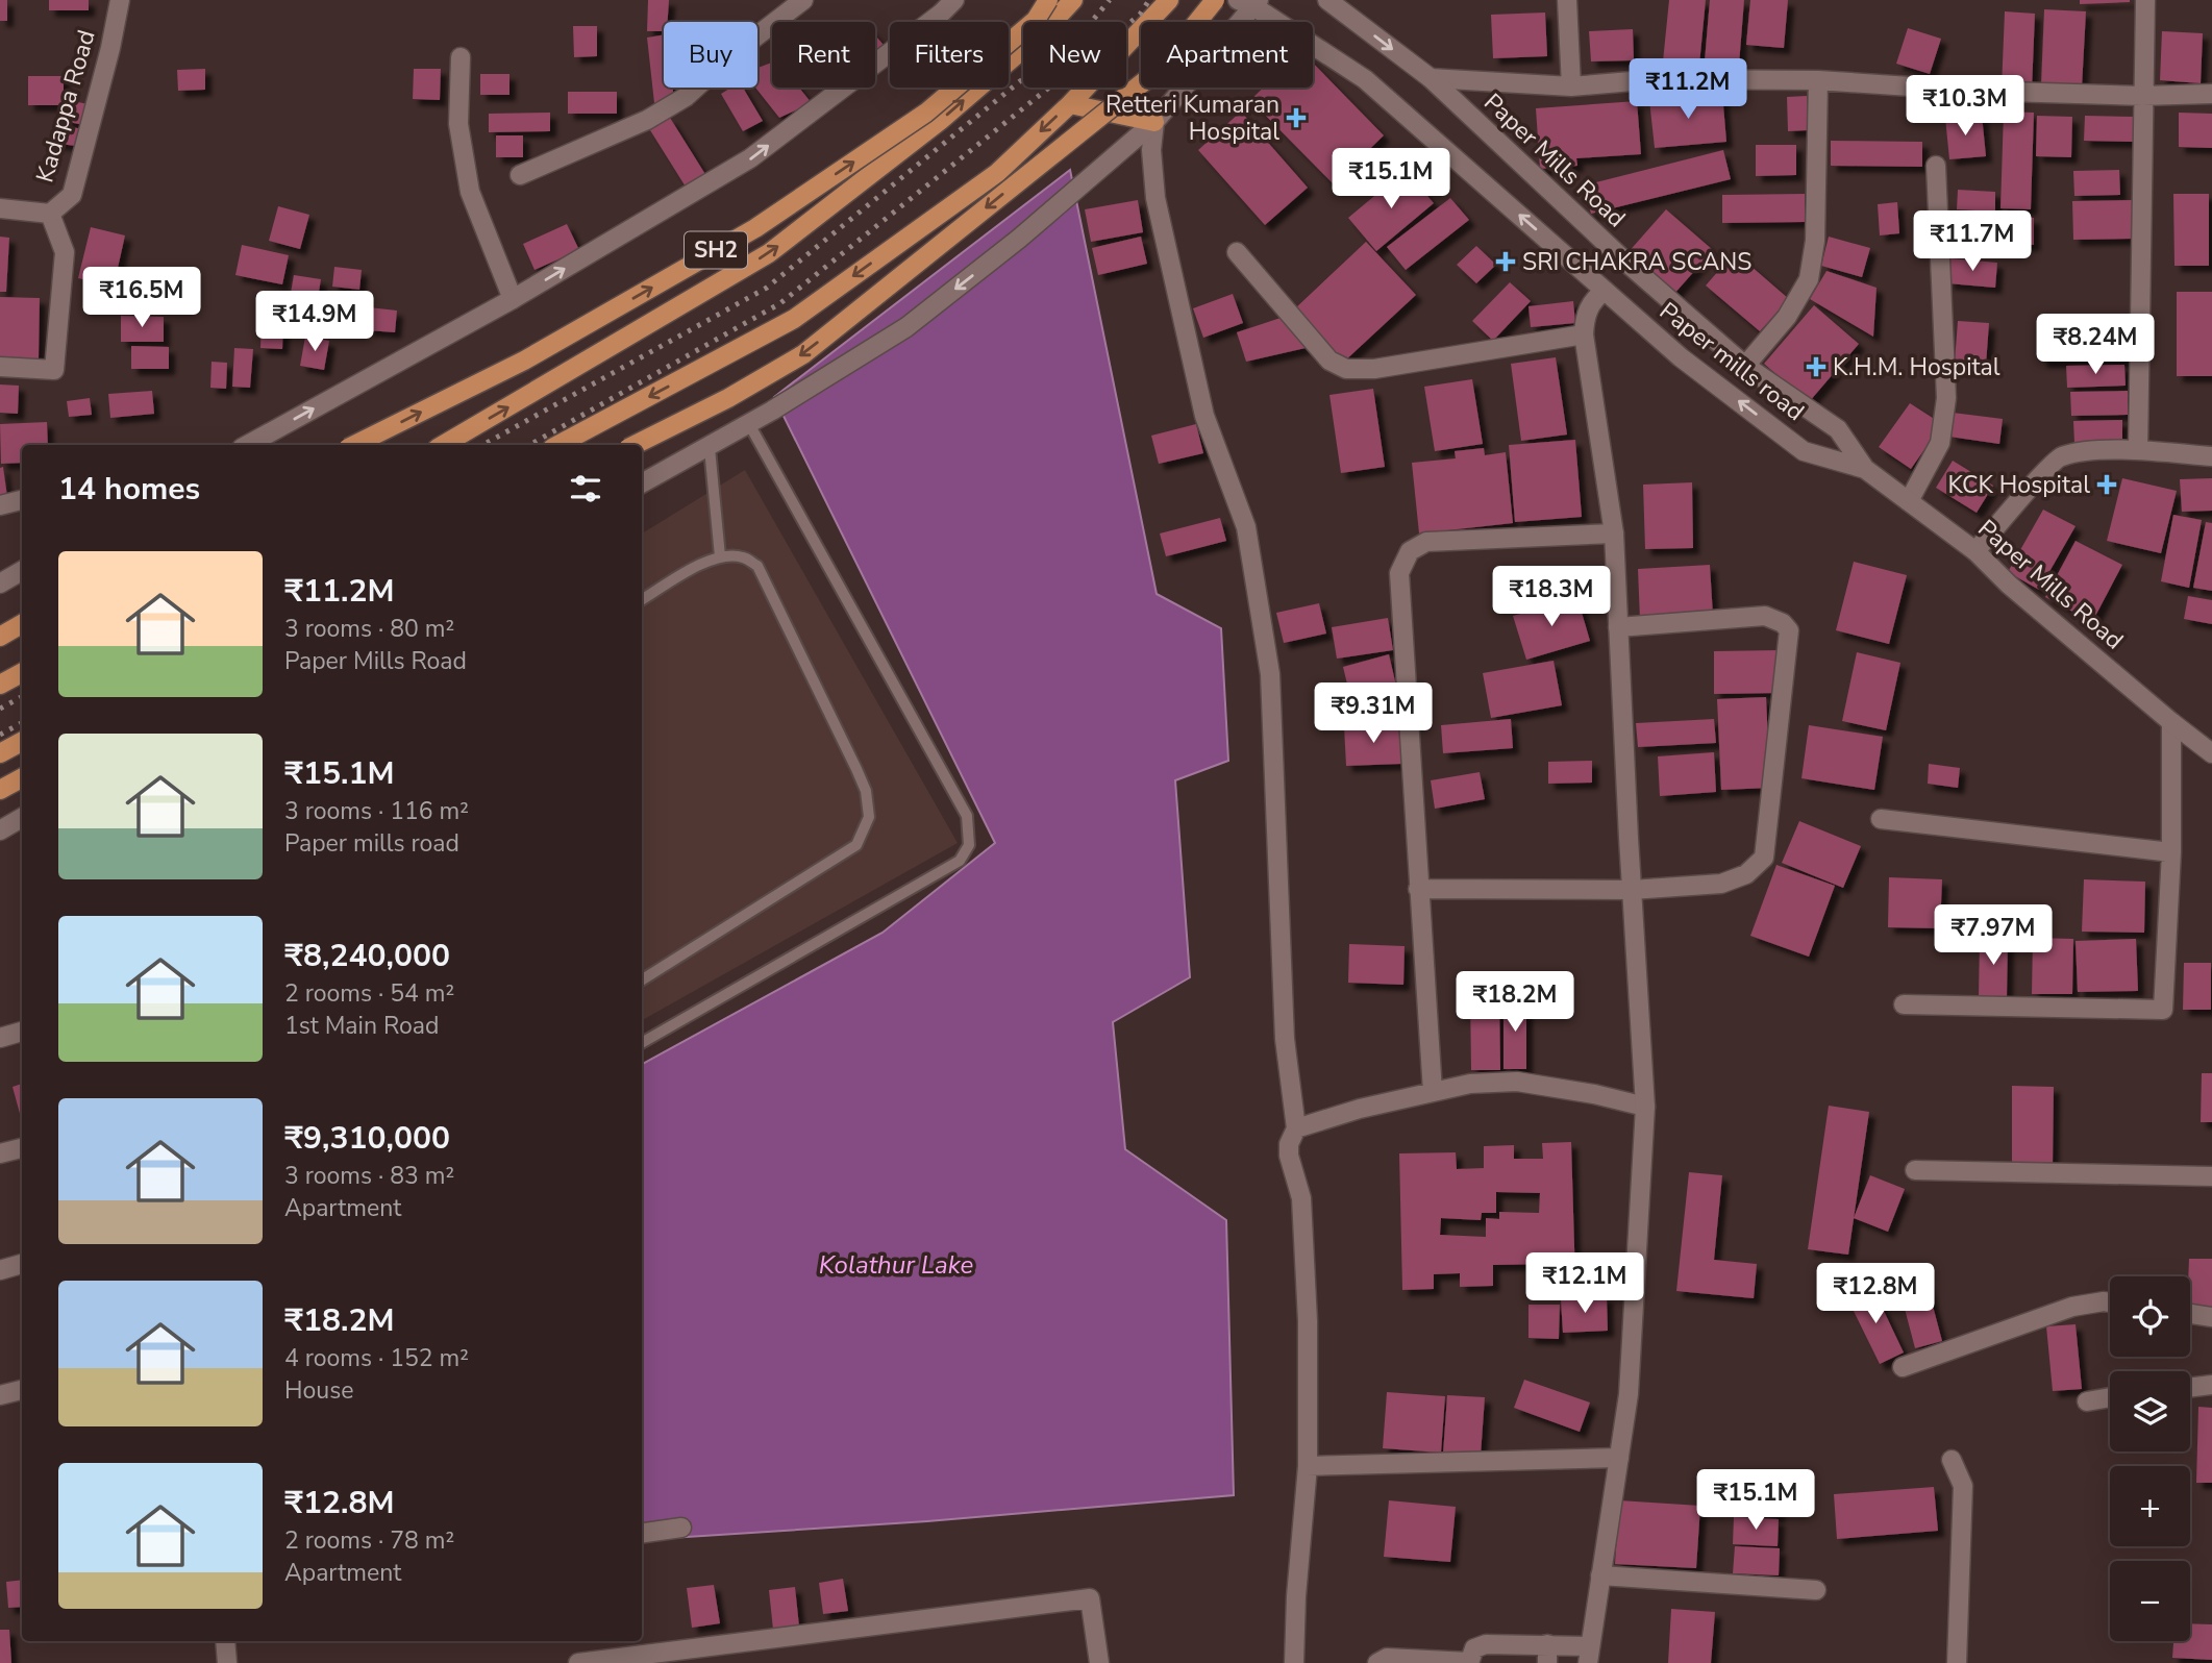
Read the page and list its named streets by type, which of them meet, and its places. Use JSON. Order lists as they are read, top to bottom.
{
  "streets": {
    "main road": ["SH2"],
    "street": ["Kadappa Road", "Paper Mills Road", "Paper mills road"]
  },
  "crossings": [
    ["Paper Mills Road", "Paper mills road"]
  ],
  "one_way": ["Paper mills road"],
  "water": ["Kolathur Lake"],
  "places": {
    "health": [
      "Retteri Kumaran Hospital",
      "SRI CHAKRA SCANS",
      "K.H.M. Hospital",
      "KCK Hospital"
    ]
  },
  "page": {
    "chip": [
      "Buy",
      "Rent",
      "Filters",
      "New",
      "Apartment"
    ],
    "price": [
      "₹11.2M",
      "₹10.3M",
      "₹15.1M",
      "₹11.7M",
      "₹16.5M",
      "₹14.9M",
      "₹8.24M",
      "₹18.3M",
      "₹9.31M",
      "₹7.97M",
      "₹18.2M",
      "₹12.1M",
      "₹12.8M",
      "₹15.1M"
    ],
    "heading": "14 homes",
    "list": [
      {
        "name": "₹11.2M",
        "note": "3 rooms · 80 m² · Paper Mills Road"
      },
      {
        "name": "₹15.1M",
        "note": "3 rooms · 116 m² · Paper mills road"
      },
      {
        "name": "₹8,240,000",
        "note": "2 rooms · 54 m² · 1st Main Road"
      },
      {
        "name": "₹9,310,000",
        "note": "3 rooms · 83 m² · Apartment"
      },
      {
        "name": "₹18.2M",
        "note": "4 rooms · 152 m² · House"
      },
      {
        "name": "₹12.8M",
        "note": "2 rooms · 78 m² · Apartment"
      }
    ],
    "map_buttons": ["+", "−"]
  }
}
